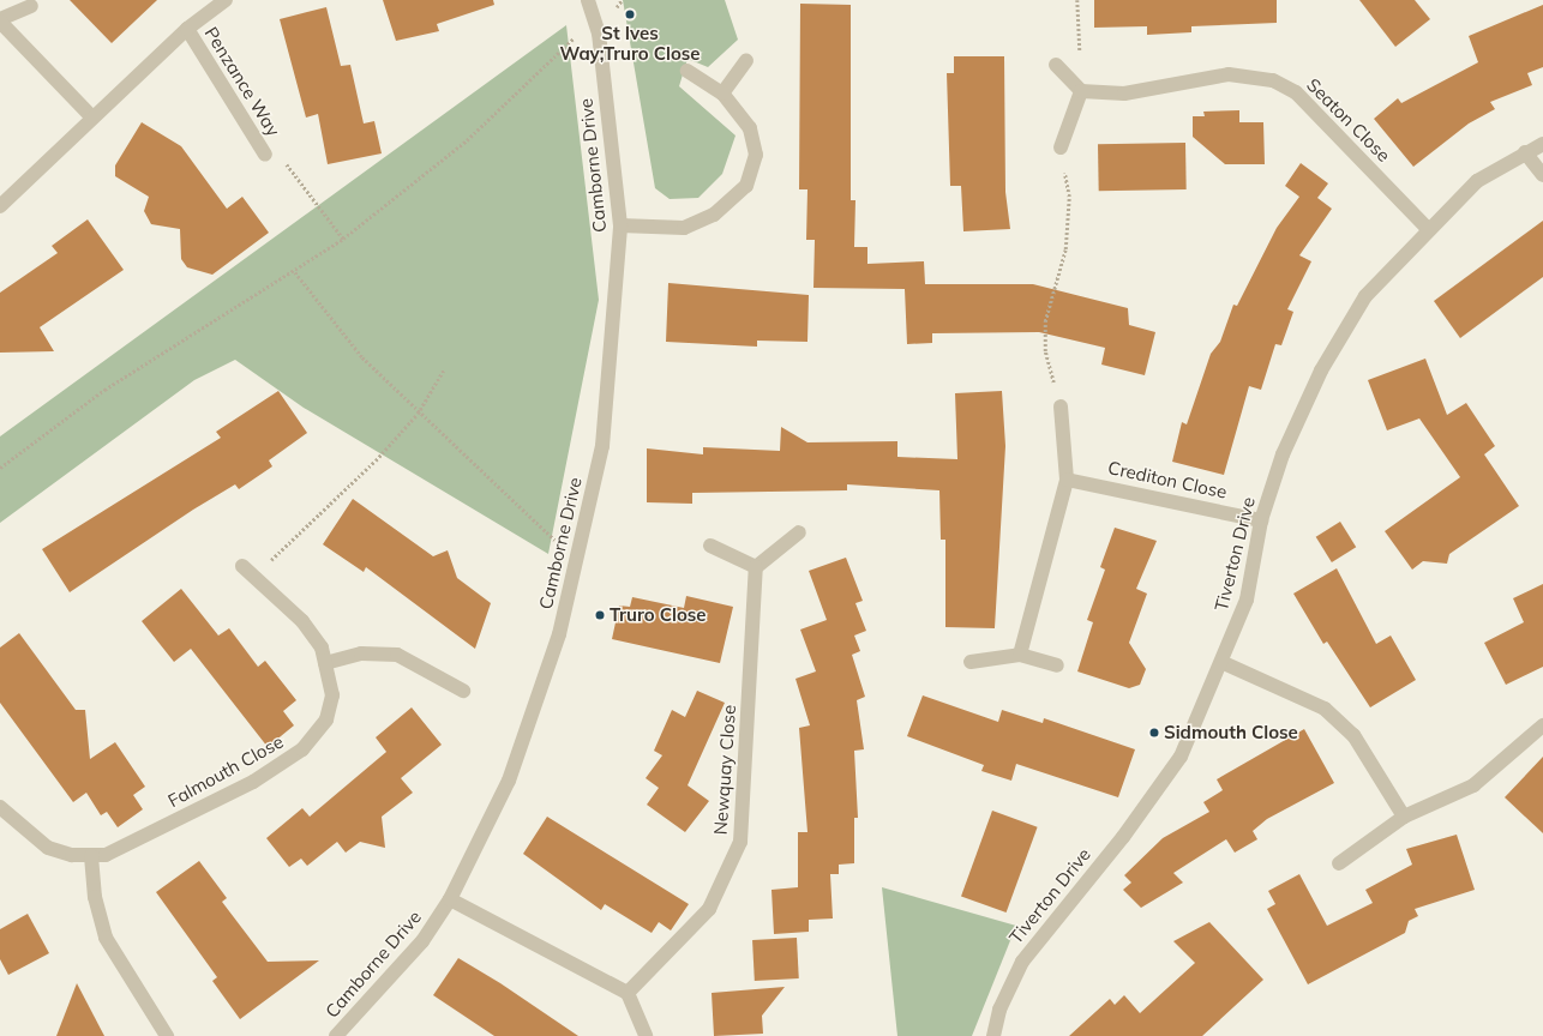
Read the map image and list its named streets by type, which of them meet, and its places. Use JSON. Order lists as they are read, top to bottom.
{
  "streets": {
    "street": [
      "Penzance Way",
      "Seaton Close",
      "Camborne Drive",
      "Crediton Close",
      "Tiverton Drive",
      "Newquay Close",
      "Falmouth Close"
    ]
  },
  "crossings": [
    ["Seaton Close", "Tiverton Drive"],
    ["Crediton Close", "Tiverton Drive"]
  ],
  "places": ["St Ives Way;Truro Close", "Truro Close", "Sidmouth Close"]
}
